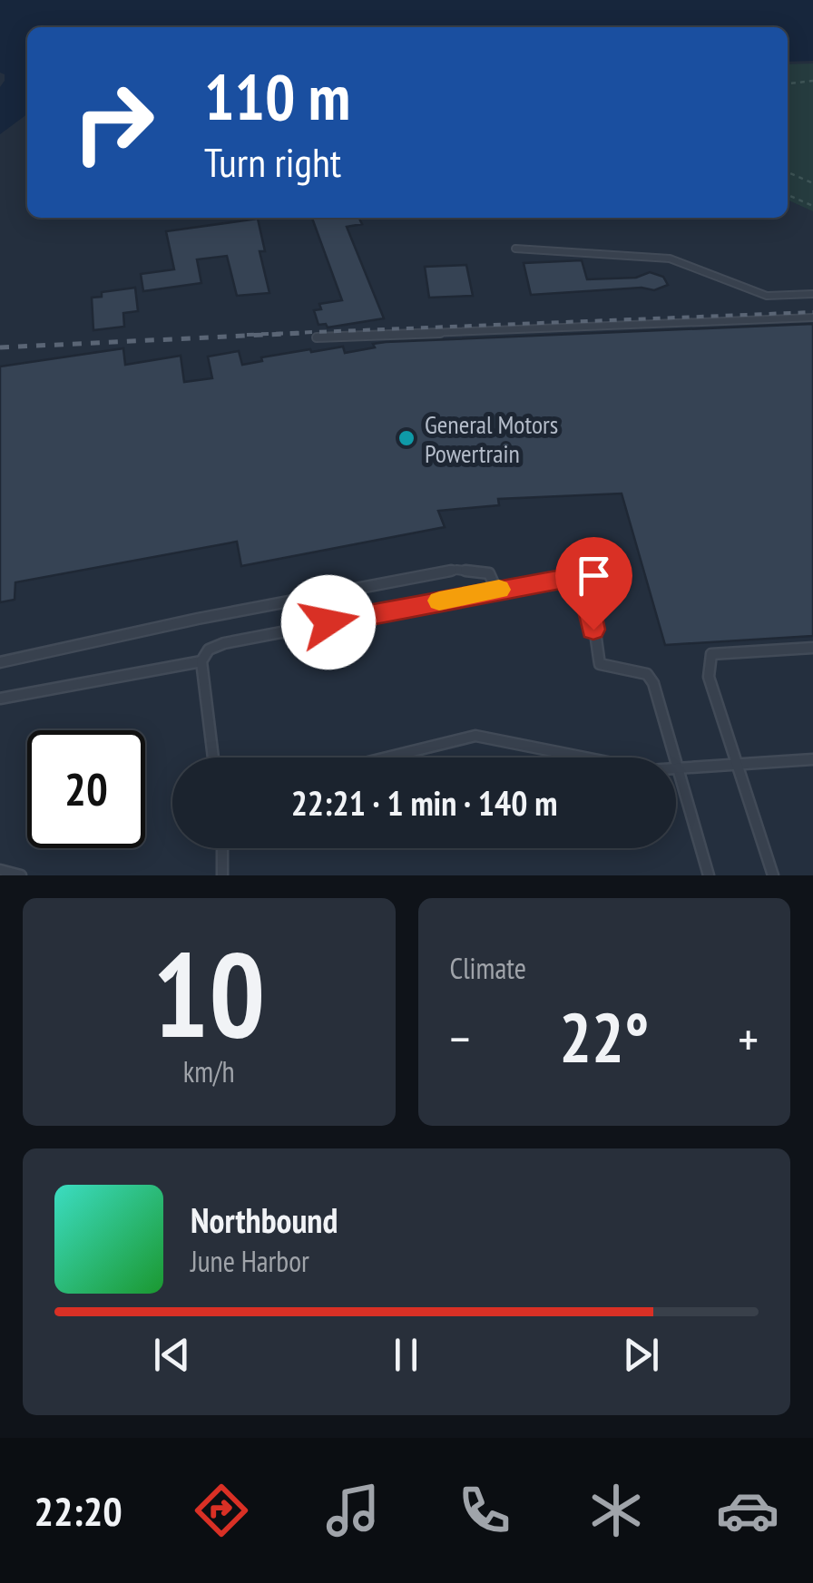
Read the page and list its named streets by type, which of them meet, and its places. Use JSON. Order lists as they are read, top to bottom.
{
  "places": ["General Motors Powertrain"],
  "page": {
    "turn": ["110 m", "Turn right"],
    "limit": "20",
    "trip": "22:21 · 1 min · 140 m",
    "tile": [
      ["10", "km/h"],
      "Climate"
    ],
    "heat": ["−", "22°", "+"],
    "song": ["Northbound", "June Harbor"],
    "tabs": "22:20"
  }
}
